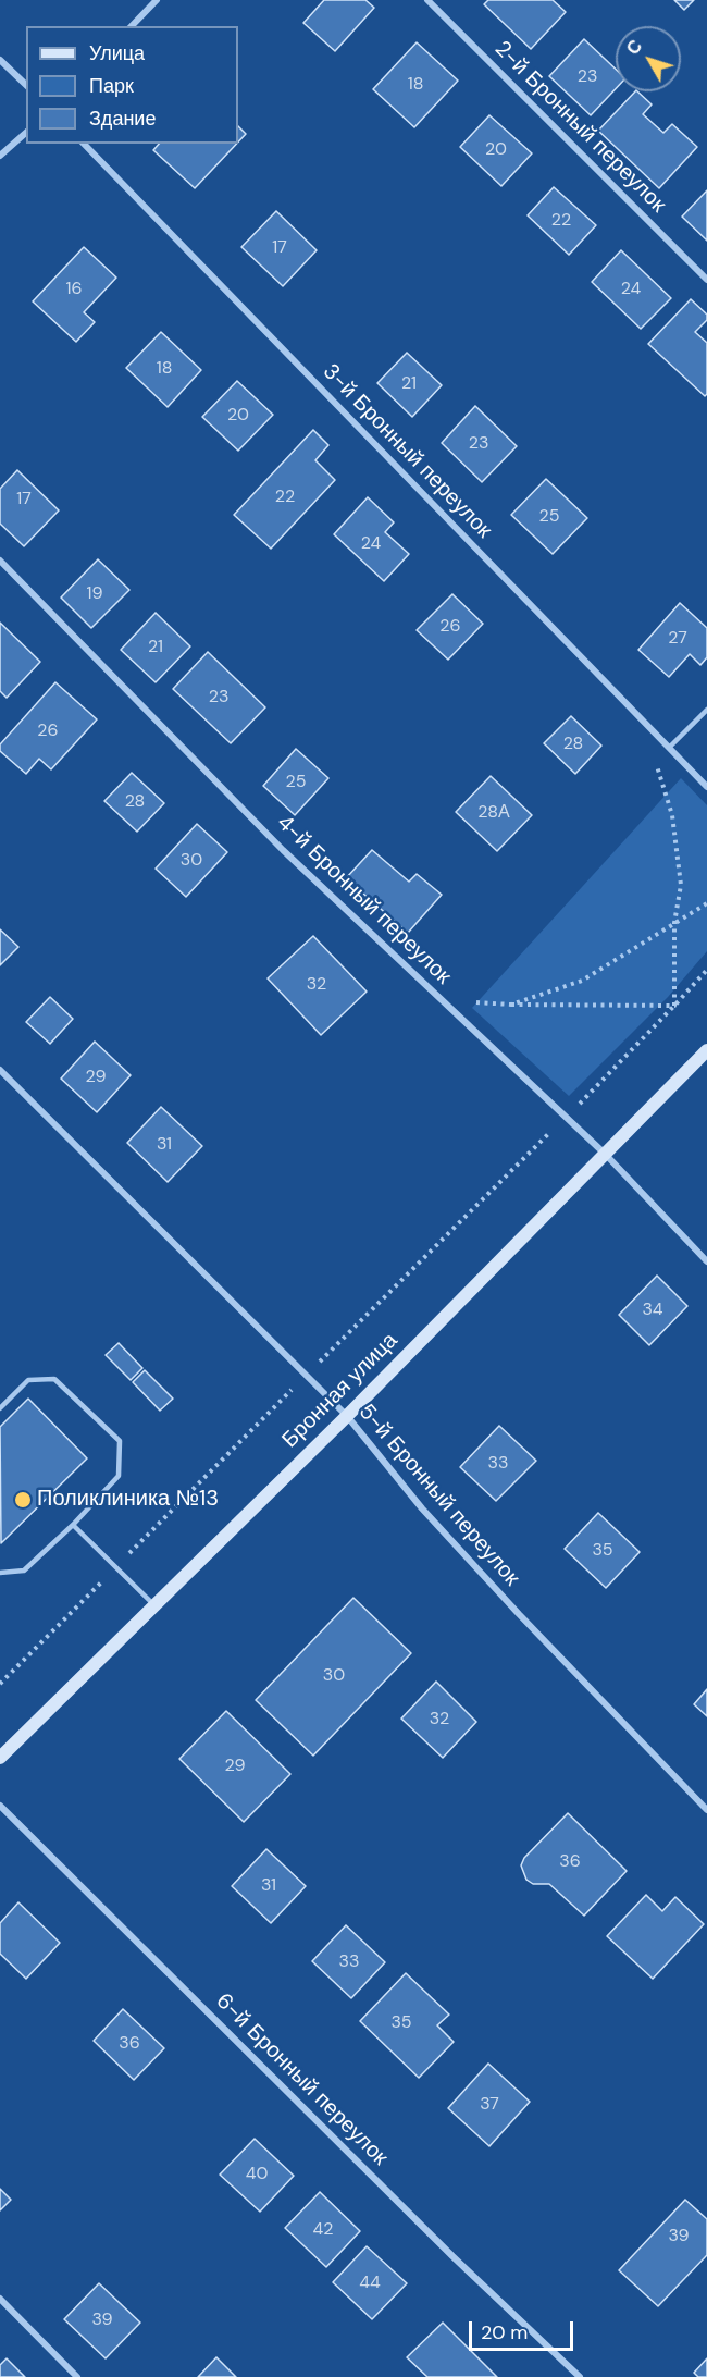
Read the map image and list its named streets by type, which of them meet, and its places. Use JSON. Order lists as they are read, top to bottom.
{
  "streets": {
    "street": [
      "2-й Бронный переулок",
      "3-й Бронный переулок",
      "4-й Бронный переулок",
      "Бронная улица",
      "5-й Бронный переулок",
      "6-й Бронный переулок"
    ]
  },
  "crossings": [
    ["4-й Бронный переулок", "Бронная улица"],
    ["Бронная улица", "5-й Бронный переулок"]
  ],
  "places": ["Поликлиника №13"],
  "house_numbers": [
    "23",
    "18",
    "20",
    "22",
    "17",
    "16",
    "24",
    "18",
    "21",
    "20",
    "23",
    "22",
    "17",
    "25",
    "24",
    "19",
    "26",
    "27",
    "21",
    "23",
    "26",
    "28",
    "25",
    "28",
    "28А",
    "30",
    "32",
    "29",
    "31",
    "34",
    "33",
    "35",
    "30",
    "32",
    "29",
    "36",
    "31",
    "33",
    "35",
    "36",
    "37",
    "40",
    "42",
    "39",
    "44",
    "39"
  ],
  "legend": ["Улица", "Парк", "Здание"],
  "scale_bar": "20 m",
  "north": "top left"
}
